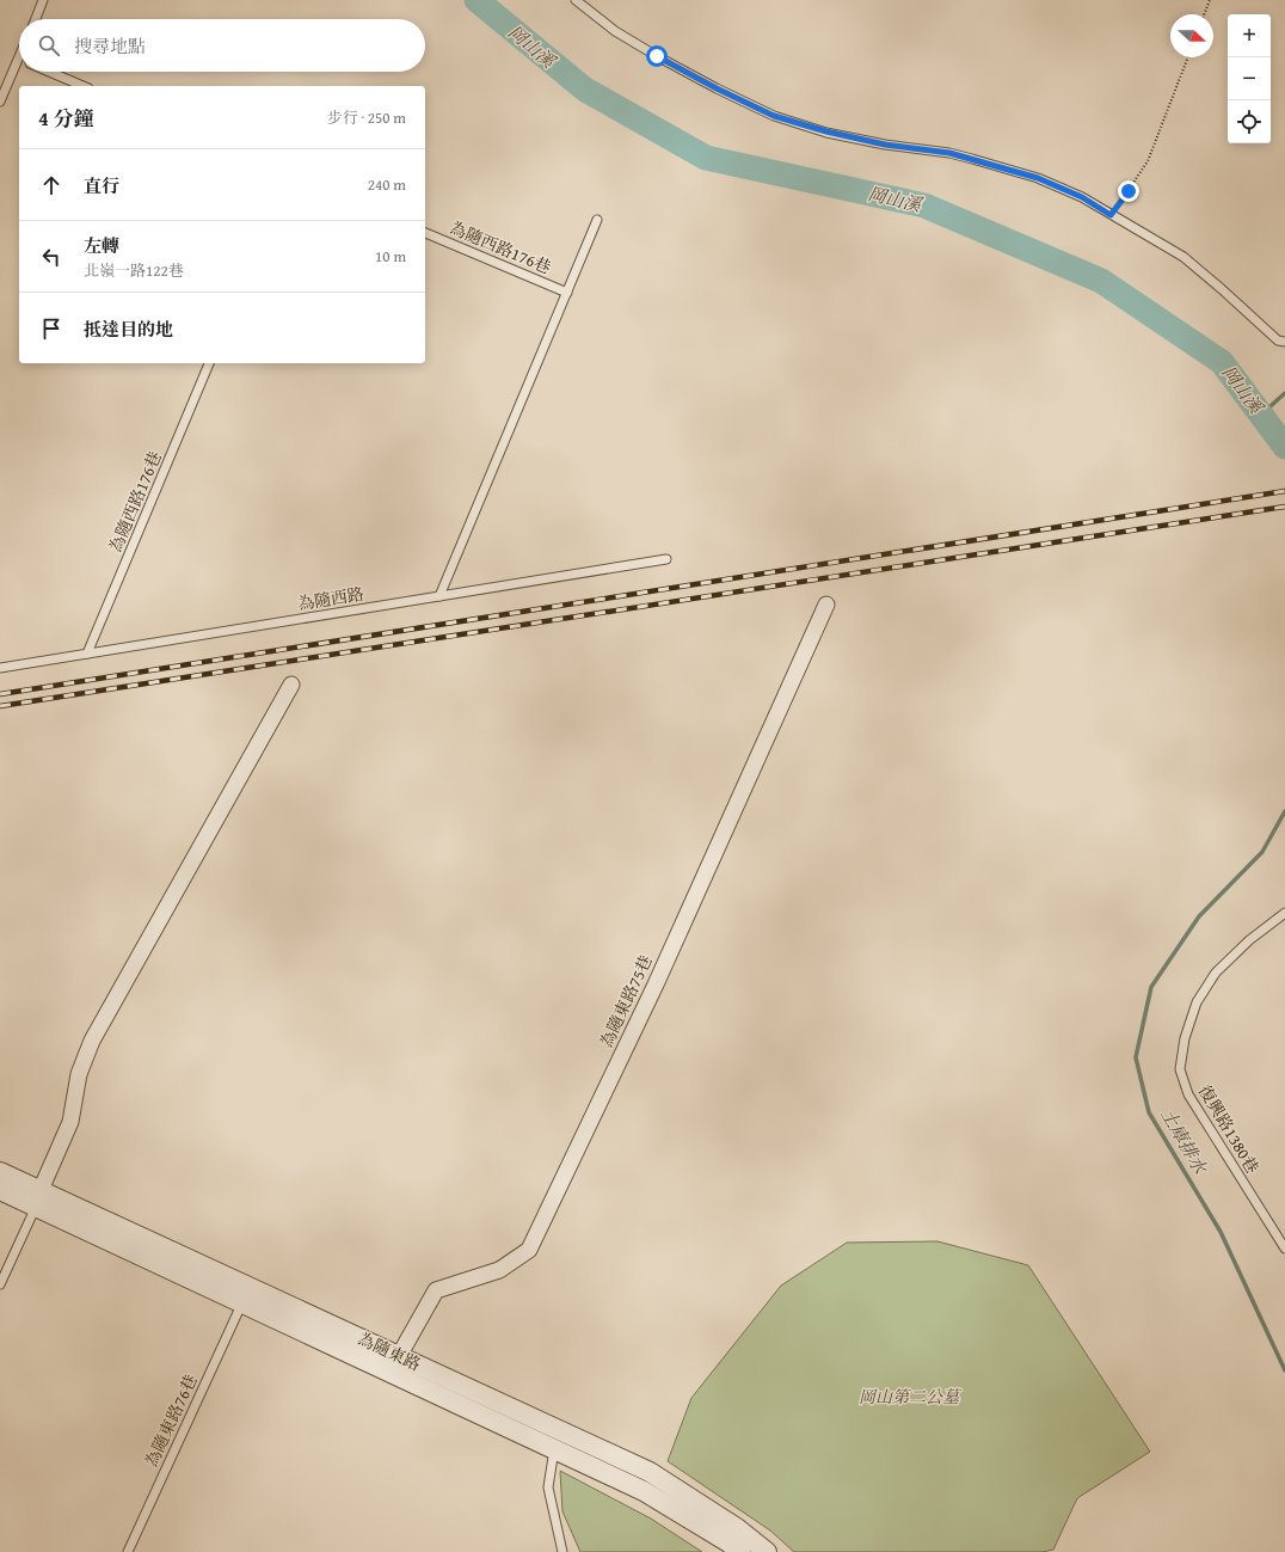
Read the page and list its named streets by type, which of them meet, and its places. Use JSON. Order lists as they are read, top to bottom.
{
  "streets": {
    "street": ["為隨東路75巷", "為隨東路"],
    "lane": [
      "為隨西路176巷",
      "為隨西路",
      "復興路1380巷",
      "為隨東路76巷"
    ]
  },
  "crossings": [
    ["為隨西路176巷", "為隨西路"],
    ["為隨東路75巷", "為隨東路"],
    ["為隨東路", "為隨東路76巷"]
  ],
  "water": ["岡山溪", "土庫排水"],
  "parks": ["岡山第二公墓"],
  "north": "right",
  "page": {
    "map_buttons": ["+", "−"],
    "search": "搜尋地點",
    "heading": ["4 分鐘", "步行 · 250 m"],
    "list": [
      ["直行", "240 m"],
      ["左轉", "北嶺一路122巷", "10 m"],
      "抵達目的地"
    ]
  }
}
